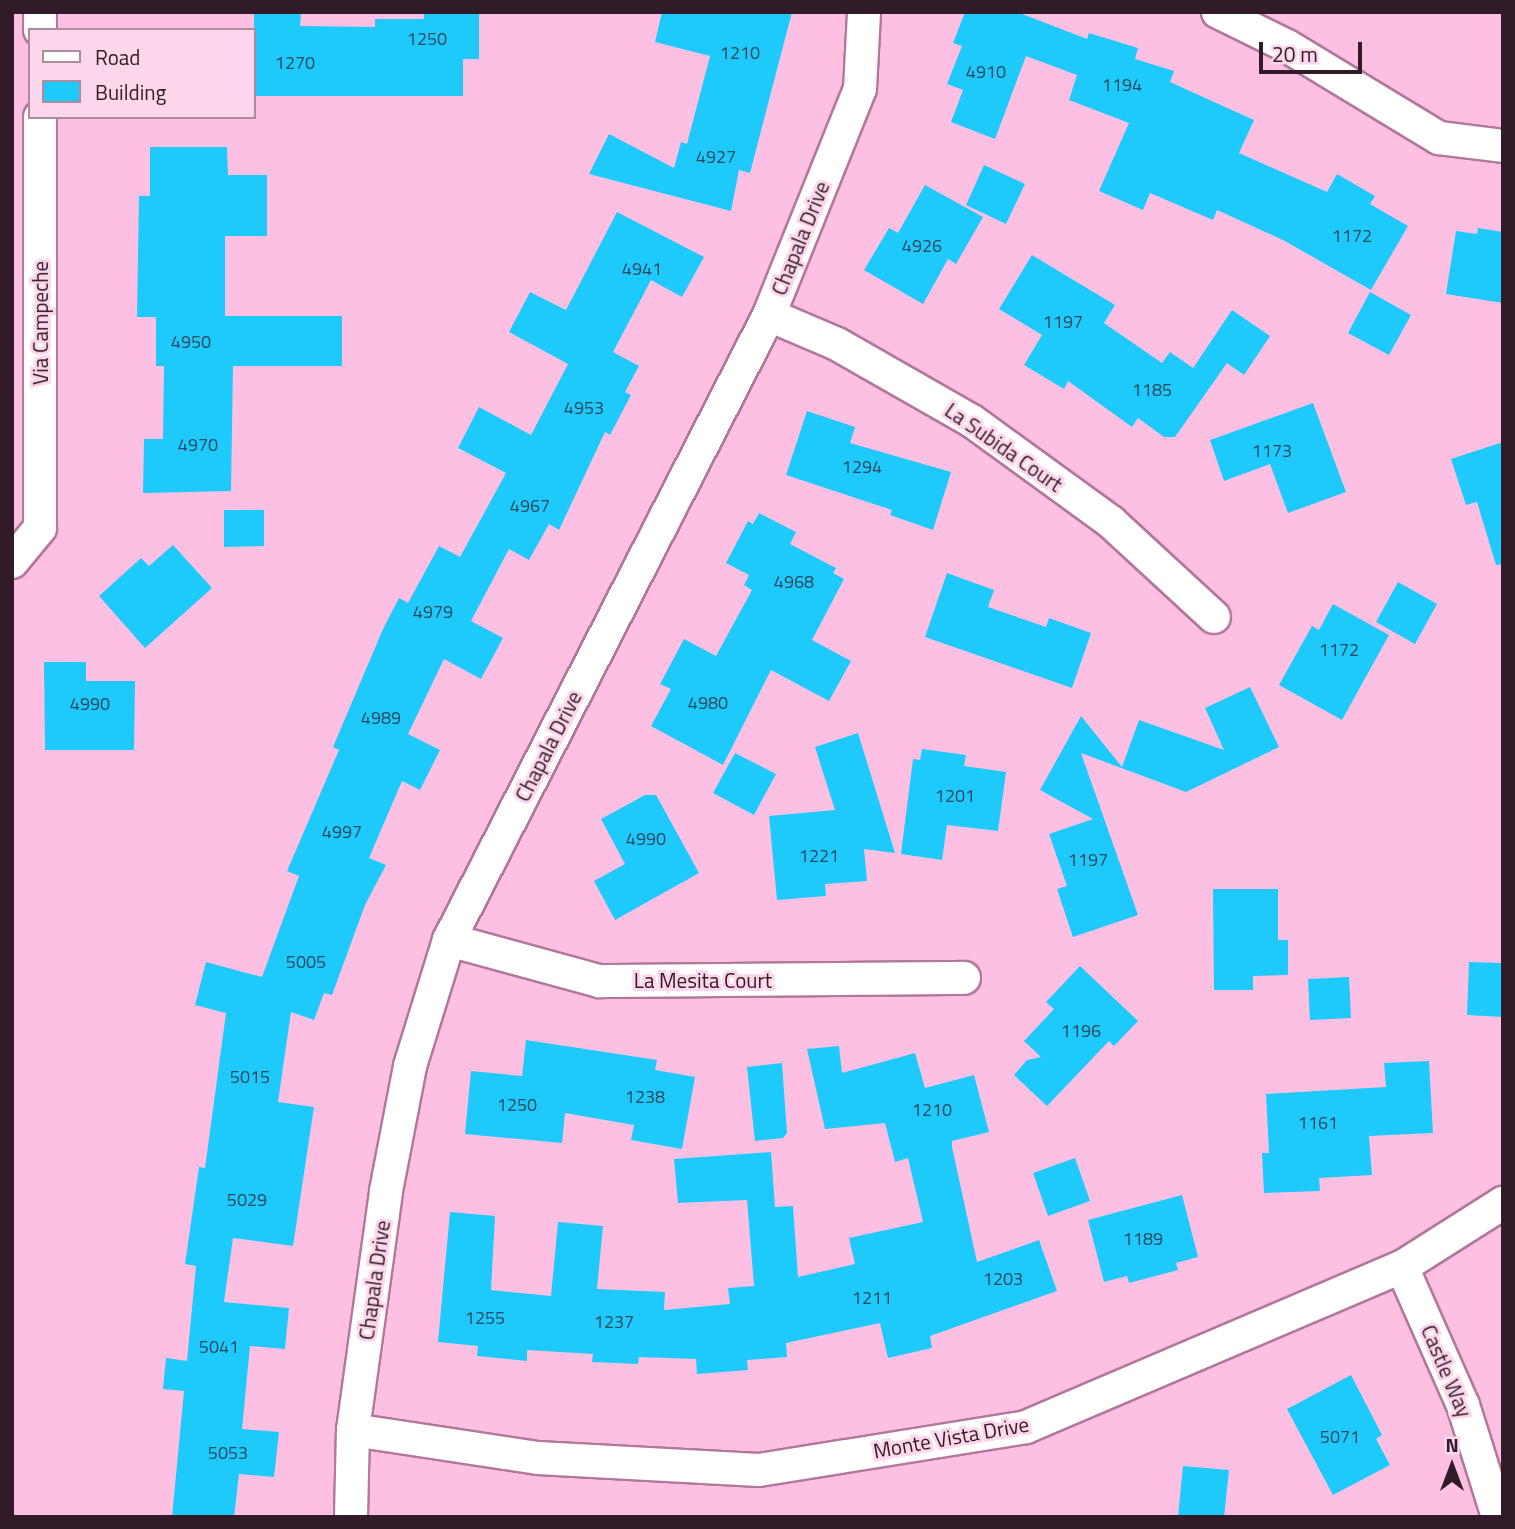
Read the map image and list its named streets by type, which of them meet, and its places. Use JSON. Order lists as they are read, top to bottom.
{
  "streets": {
    "street": [
      "Chapala Drive",
      "Via Campeche",
      "La Subida Court",
      "La Mesita Court",
      "Castle Way",
      "Monte Vista Drive"
    ]
  },
  "crossings": [
    ["Chapala Drive", "La Subida Court"],
    ["Chapala Drive", "La Mesita Court"],
    ["Chapala Drive", "Monte Vista Drive"],
    ["Castle Way", "Monte Vista Drive"]
  ],
  "house_numbers": [
    "1250",
    "1210",
    "1270",
    "4910",
    "1194",
    "4927",
    "1172",
    "4926",
    "4941",
    "1197",
    "4950",
    "1185",
    "4953",
    "4970",
    "1173",
    "1294",
    "4967",
    "4968",
    "4979",
    "1172",
    "4980",
    "4990",
    "4989",
    "1201",
    "4997",
    "4990",
    "1221",
    "1197",
    "5005",
    "1196",
    "5015",
    "1238",
    "1250",
    "1210",
    "1161",
    "5029",
    "1189",
    "1203",
    "1211",
    "1255",
    "1237",
    "5041",
    "5071",
    "5053"
  ],
  "legend": ["Road", "Building"],
  "scale_bar": "20 m",
  "north": "top"
}
